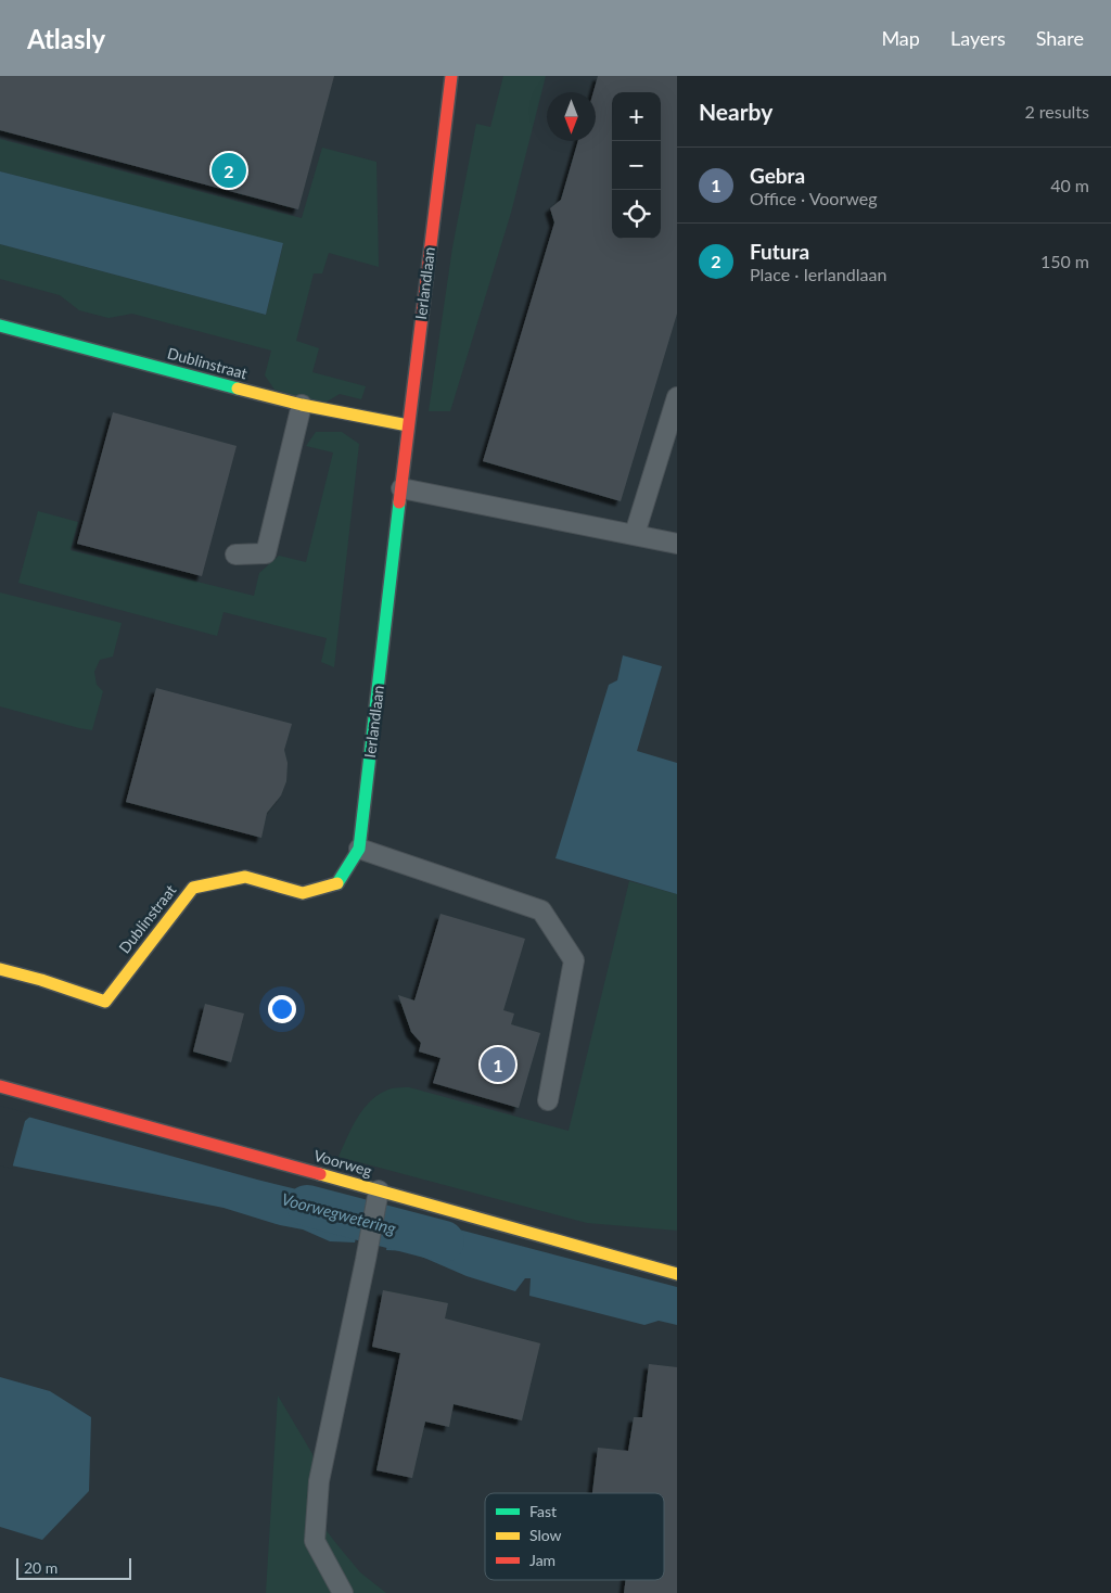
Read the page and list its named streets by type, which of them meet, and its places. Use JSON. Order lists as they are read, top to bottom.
{
  "streets": {
    "street": ["Ierlandlaan", "Dublinstraat", "Voorweg"]
  },
  "crossings": [
    ["Ierlandlaan", "Dublinstraat"]
  ],
  "water": ["Voorwegwetering"],
  "legend": ["Fast", "Slow", "Jam"],
  "scale_bar": "20 m",
  "north": "bottom",
  "page": {
    "header": "Atlasly",
    "nav": ["Map", "Layers", "Share"],
    "heading": ["Nearby", "2 results"],
    "map_buttons": ["+", "−"],
    "list": [
      {
        "mark": "1",
        "name": "Gebra",
        "note": "Office · Voorweg",
        "value": "40 m"
      },
      {
        "mark": "2",
        "name": "Futura",
        "note": "Place · Ierlandlaan",
        "value": "150 m"
      }
    ],
    "pins": ["2", "1"],
    "scale": "20 m"
  }
}
